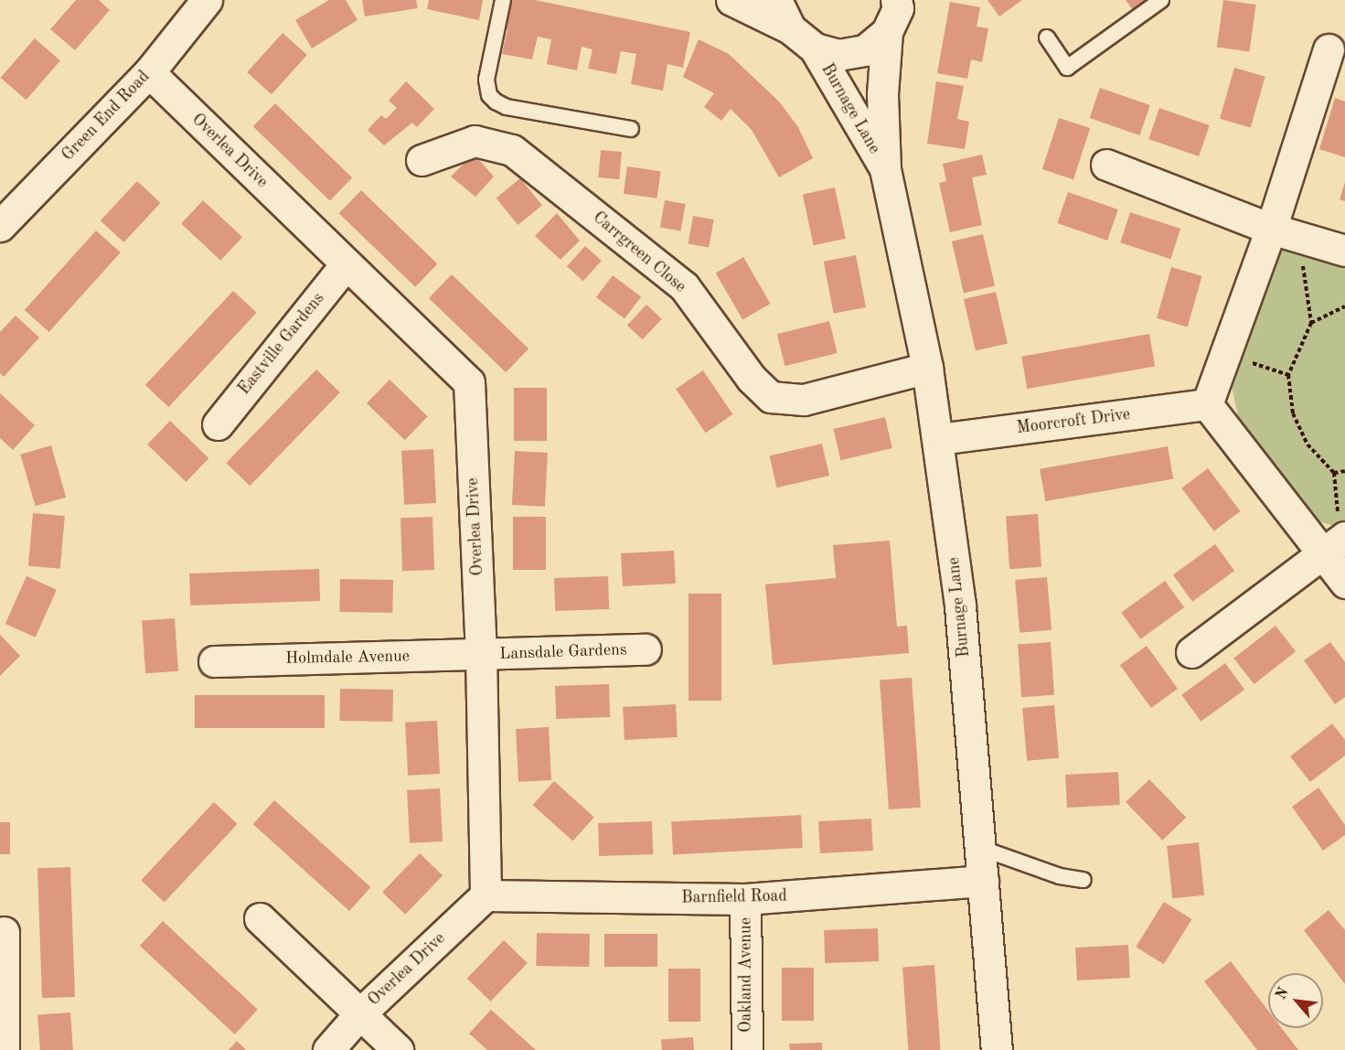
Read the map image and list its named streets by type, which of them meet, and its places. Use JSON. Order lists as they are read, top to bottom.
{
  "streets": {
    "street": [
      "Burnage Lane",
      "Green End Road",
      "Overlea Drive",
      "Carrgreen Close",
      "Eastville Gardens",
      "Moorcroft Drive",
      "Lansdale Gardens",
      "Holmdale Avenue",
      "Barnfield Road",
      "Oakland Avenue"
    ]
  },
  "crossings": [
    ["Burnage Lane", "Carrgreen Close"],
    ["Burnage Lane", "Moorcroft Drive"],
    ["Burnage Lane", "Barnfield Road"],
    ["Green End Road", "Overlea Drive"],
    ["Overlea Drive", "Eastville Gardens"],
    ["Overlea Drive", "Lansdale Gardens"],
    ["Overlea Drive", "Holmdale Avenue"],
    ["Overlea Drive", "Barnfield Road"],
    ["Lansdale Gardens", "Holmdale Avenue"],
    ["Barnfield Road", "Oakland Avenue"]
  ],
  "north": "top left"
}
